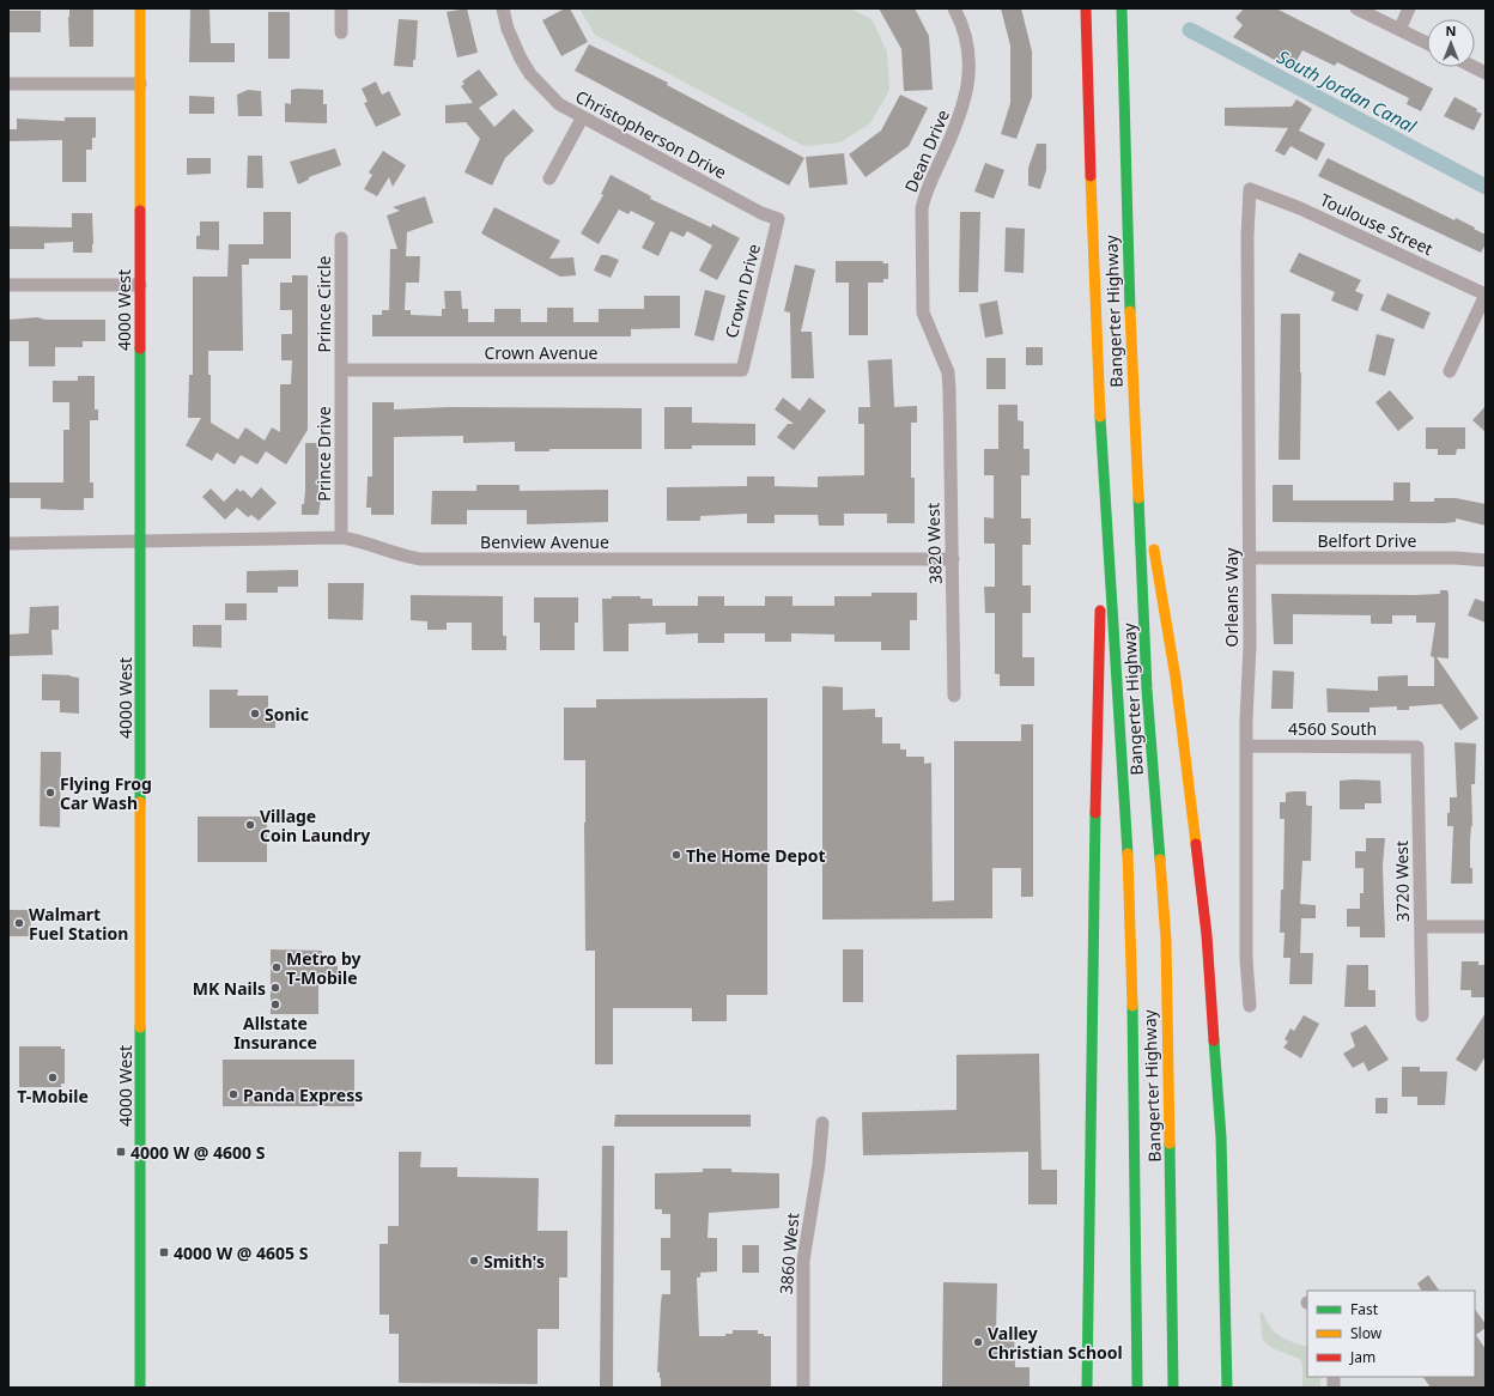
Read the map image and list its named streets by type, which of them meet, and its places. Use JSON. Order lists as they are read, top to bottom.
{
  "streets": {
    "main road": ["4000 West", "Bangerter Highway"],
    "street": [
      "Christopherson Drive",
      "Dean Drive",
      "Toulouse Street",
      "Crown Drive",
      "Prince Circle",
      "Crown Avenue",
      "Prince Drive",
      "Belfort Drive",
      "Benview Avenue",
      "3820 West",
      "Orleans Way",
      "4560 South",
      "3720 West",
      "3860 West"
    ]
  },
  "crossings": [
    ["Christopherson Drive", "Crown Drive"],
    ["Dean Drive", "3820 West"],
    ["Toulouse Street", "Orleans Way"],
    ["Crown Drive", "Crown Avenue"],
    ["Prince Circle", "Crown Avenue"],
    ["Prince Circle", "Prince Drive"],
    ["4000 West", "Benview Avenue"],
    ["Crown Avenue", "Prince Drive"],
    ["Prince Drive", "Benview Avenue"],
    ["Belfort Drive", "Orleans Way"],
    ["Benview Avenue", "3820 West"],
    ["Orleans Way", "4560 South"],
    ["4560 South", "3720 West"]
  ],
  "water": ["South Jordan Canal"],
  "places": {
    "other": [
      "Sonic",
      "Flying Frog Car Wash",
      "Village Coin Laundry",
      "The Home Depot",
      "Walmart Fuel Station",
      "Metro by T-Mobile",
      "MK Nails",
      "Allstate Insurance",
      "T-Mobile",
      "Panda Express",
      "Smith's",
      "Valley Christian School"
    ],
    "transit": ["4000 W @ 4600 S", "4000 W @ 4605 S"]
  },
  "legend": ["Fast", "Slow", "Jam"],
  "north": "top"
}
